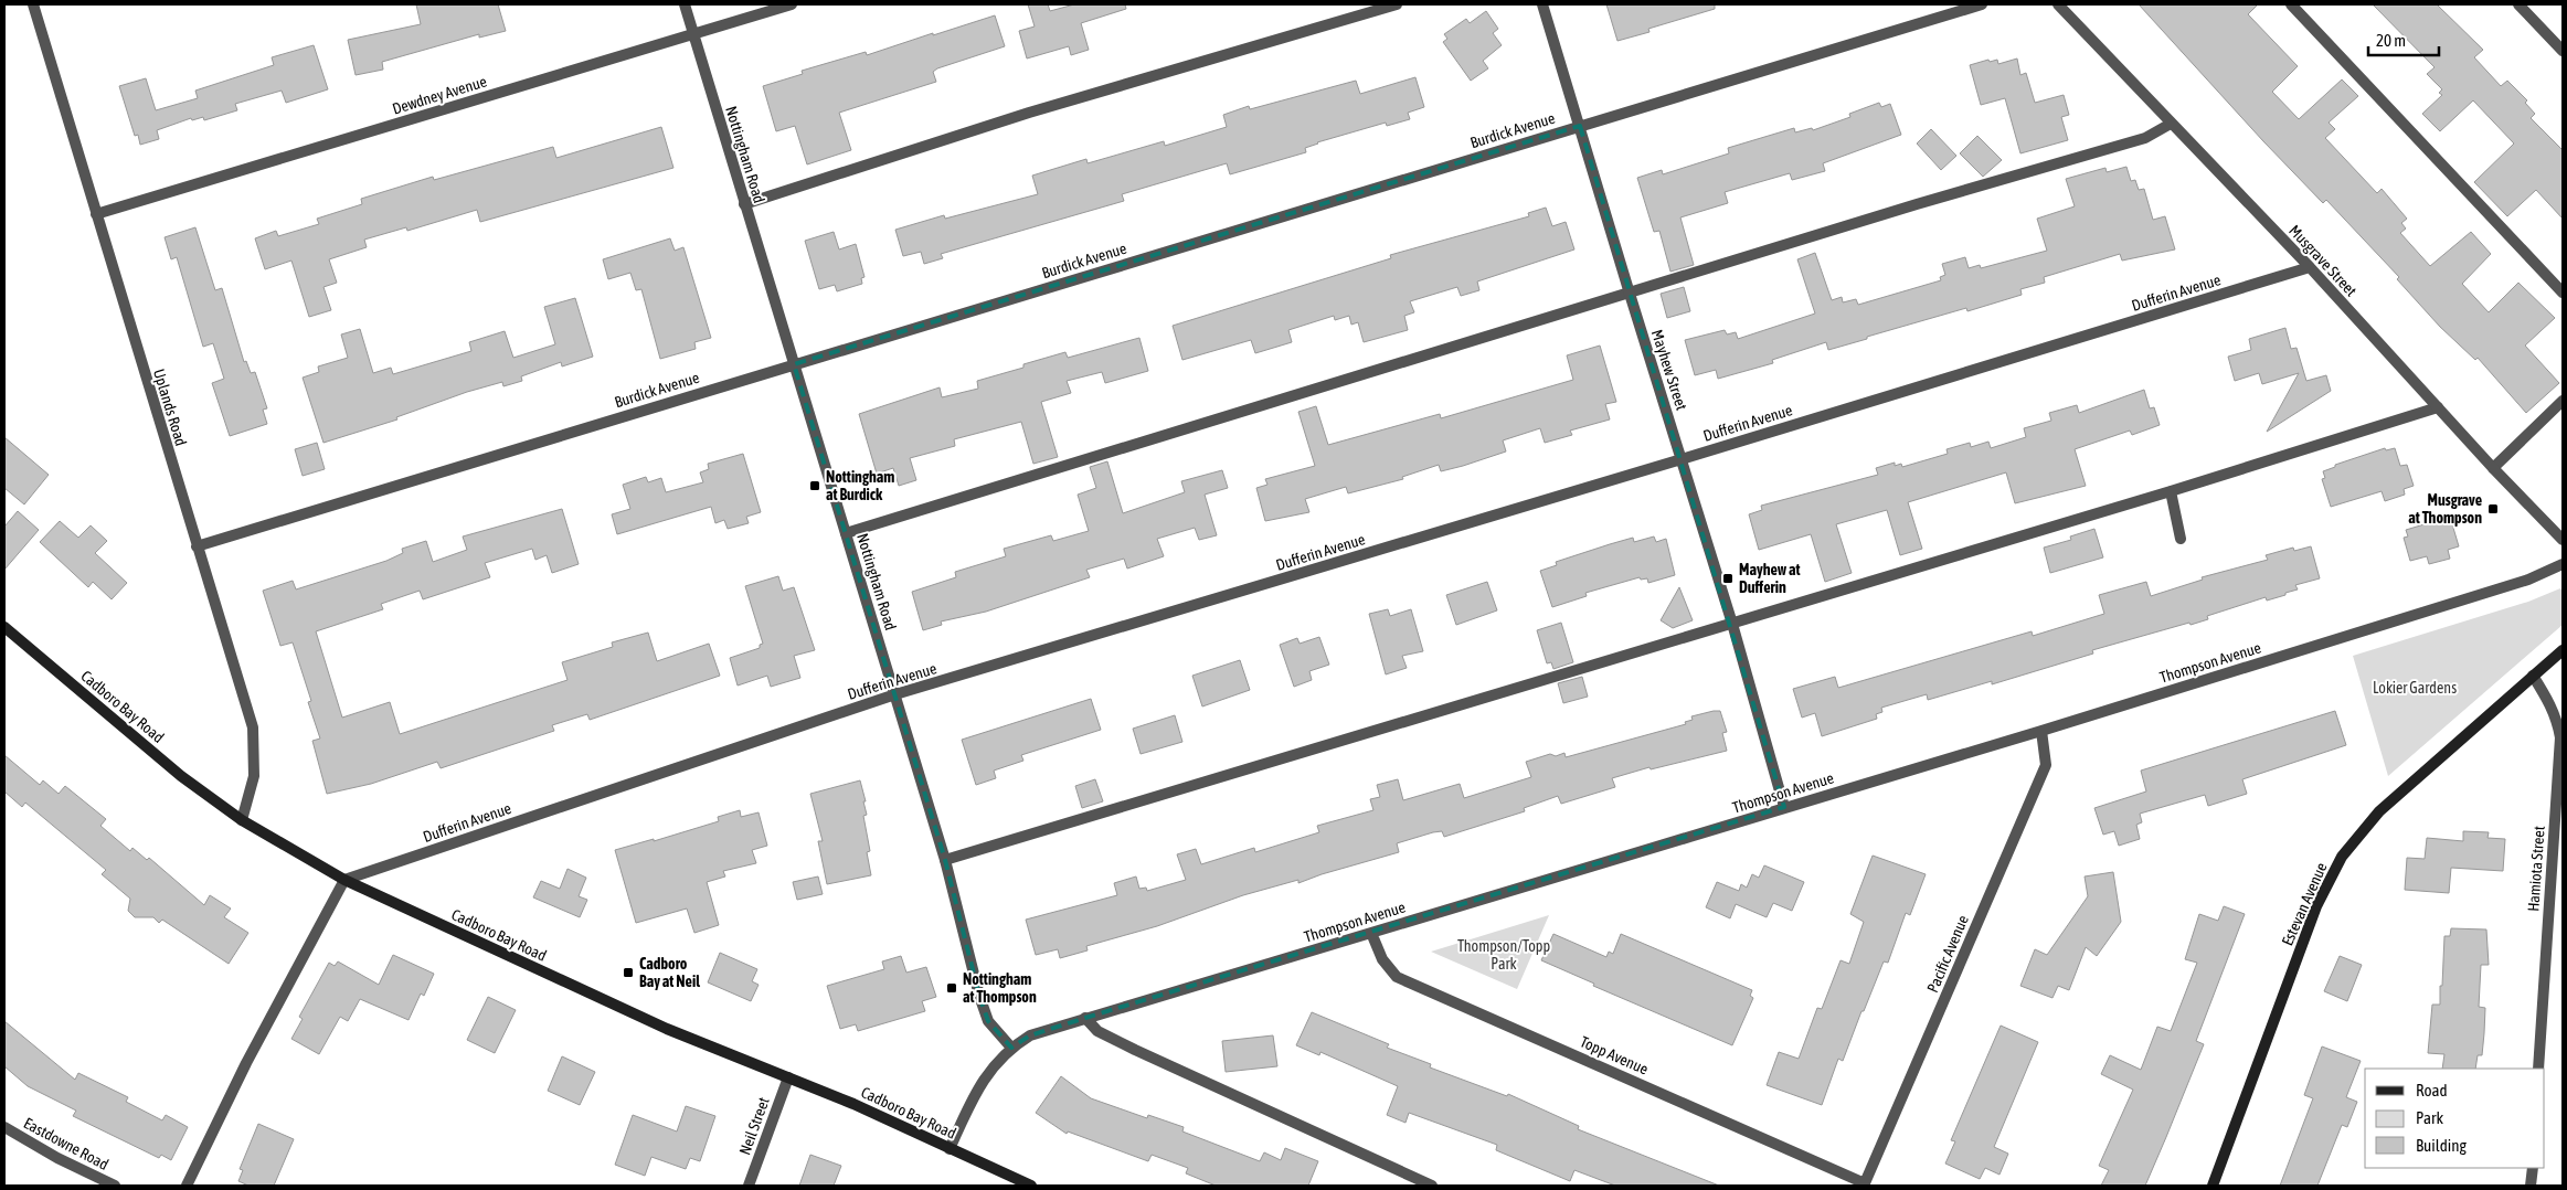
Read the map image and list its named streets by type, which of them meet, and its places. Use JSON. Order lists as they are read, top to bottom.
{
  "streets": {
    "main road": ["Cadboro Bay Road", "Estevan Avenue"],
    "street": [
      "Dewdney Avenue",
      "Burdick Avenue",
      "Nottingham Road",
      "Musgrave Street",
      "Dufferin Avenue",
      "Mayhew Street",
      "Uplands Road",
      "Thompson Avenue",
      "Hamiota Street",
      "Pacific Avenue",
      "Topp Avenue",
      "Neil Street",
      "Eastdowne Road"
    ]
  },
  "crossings": [
    ["Dewdney Avenue", "Nottingham Road"],
    ["Dewdney Avenue", "Uplands Road"],
    ["Burdick Avenue", "Nottingham Road"],
    ["Burdick Avenue", "Mayhew Street"],
    ["Burdick Avenue", "Uplands Road"],
    ["Nottingham Road", "Dufferin Avenue"],
    ["Nottingham Road", "Thompson Avenue"],
    ["Musgrave Street", "Dufferin Avenue"],
    ["Dufferin Avenue", "Mayhew Street"],
    ["Dufferin Avenue", "Cadboro Bay Road"],
    ["Mayhew Street", "Thompson Avenue"],
    ["Uplands Road", "Cadboro Bay Road"],
    ["Thompson Avenue", "Pacific Avenue"],
    ["Thompson Avenue", "Topp Avenue"],
    ["Cadboro Bay Road", "Neil Street"],
    ["Hamiota Street", "Estevan Avenue"],
    ["Pacific Avenue", "Topp Avenue"]
  ],
  "parks": ["Lokier Gardens", "Thompson/Topp Park"],
  "places": {
    "transit": [
      "Nottingham at Burdick",
      "Musgrave at Thompson",
      "Mayhew at Dufferin",
      "Cadboro Bay at Neil",
      "Nottingham at Thompson"
    ]
  },
  "legend": ["Road", "Park", "Building"],
  "scale_bar": "20 m"
}
